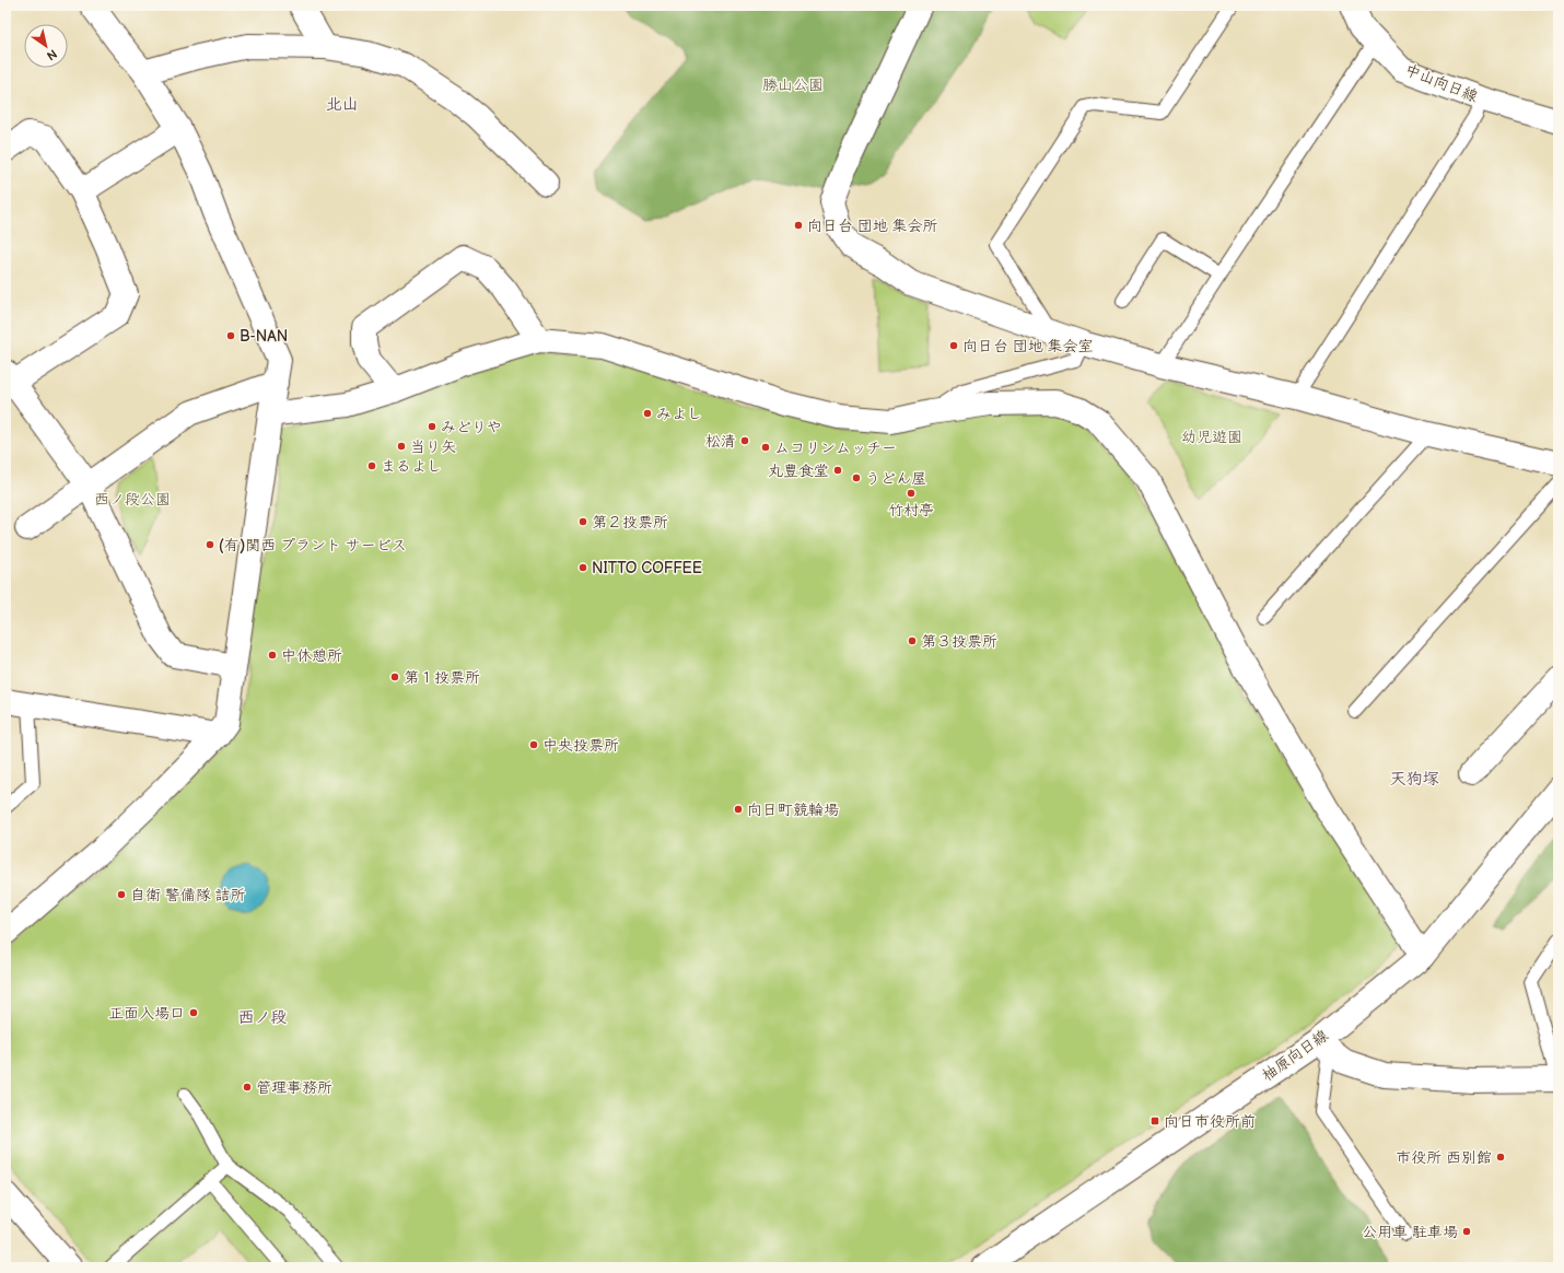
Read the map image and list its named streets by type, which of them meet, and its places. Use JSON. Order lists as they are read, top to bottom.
{
  "streets": {
    "street": ["中山向日線", "柚原向日線"]
  },
  "districts": ["北山", "天狗塚", "西ノ段"],
  "parks": ["勝山公園", "幼児遊園", "西ノ段公園"],
  "places": {
    "other": [
      "向日台 団地 集会所",
      "B-NAN",
      "向日台 団地 集会室",
      "みよし",
      "みどりや",
      "松清",
      "当り矢",
      "ムコリンムッチー",
      "まるよし",
      "丸豊食堂",
      "うどん屋",
      "竹村亭",
      "第２投票所",
      "(有)関西 プラント サービス",
      "NITTO COFFEE",
      "第３投票所",
      "中休憩所",
      "第１投票所",
      "中央投票所",
      "向日町競輪場",
      "自衛 警備隊 詰所",
      "正面入場口",
      "管理事務所",
      "市役所 西別館",
      "公用車 駐車場"
    ],
    "transit": ["向日市役所前"]
  },
  "north": "bottom right"
}
